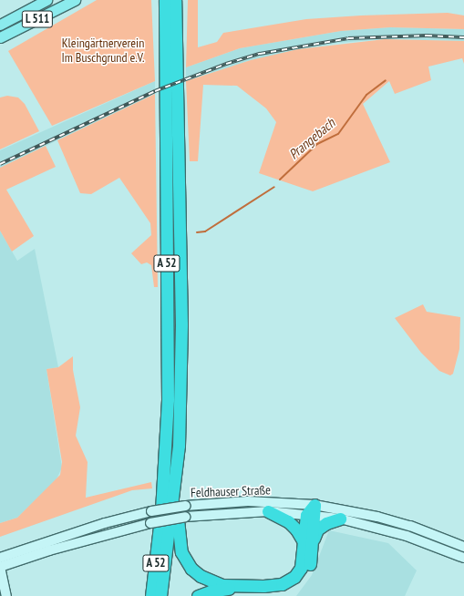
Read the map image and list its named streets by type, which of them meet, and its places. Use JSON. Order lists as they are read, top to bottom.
{
  "streets": {
    "highway": ["A 52"],
    "main road": ["L 511", "Feldhauser Straße"]
  },
  "crossings": [
    ["A 52", "Feldhauser Straße"]
  ],
  "water": ["Prangebach"],
  "parks": ["Kleingärtnerverein Im Buschgrund e.V."]
}
